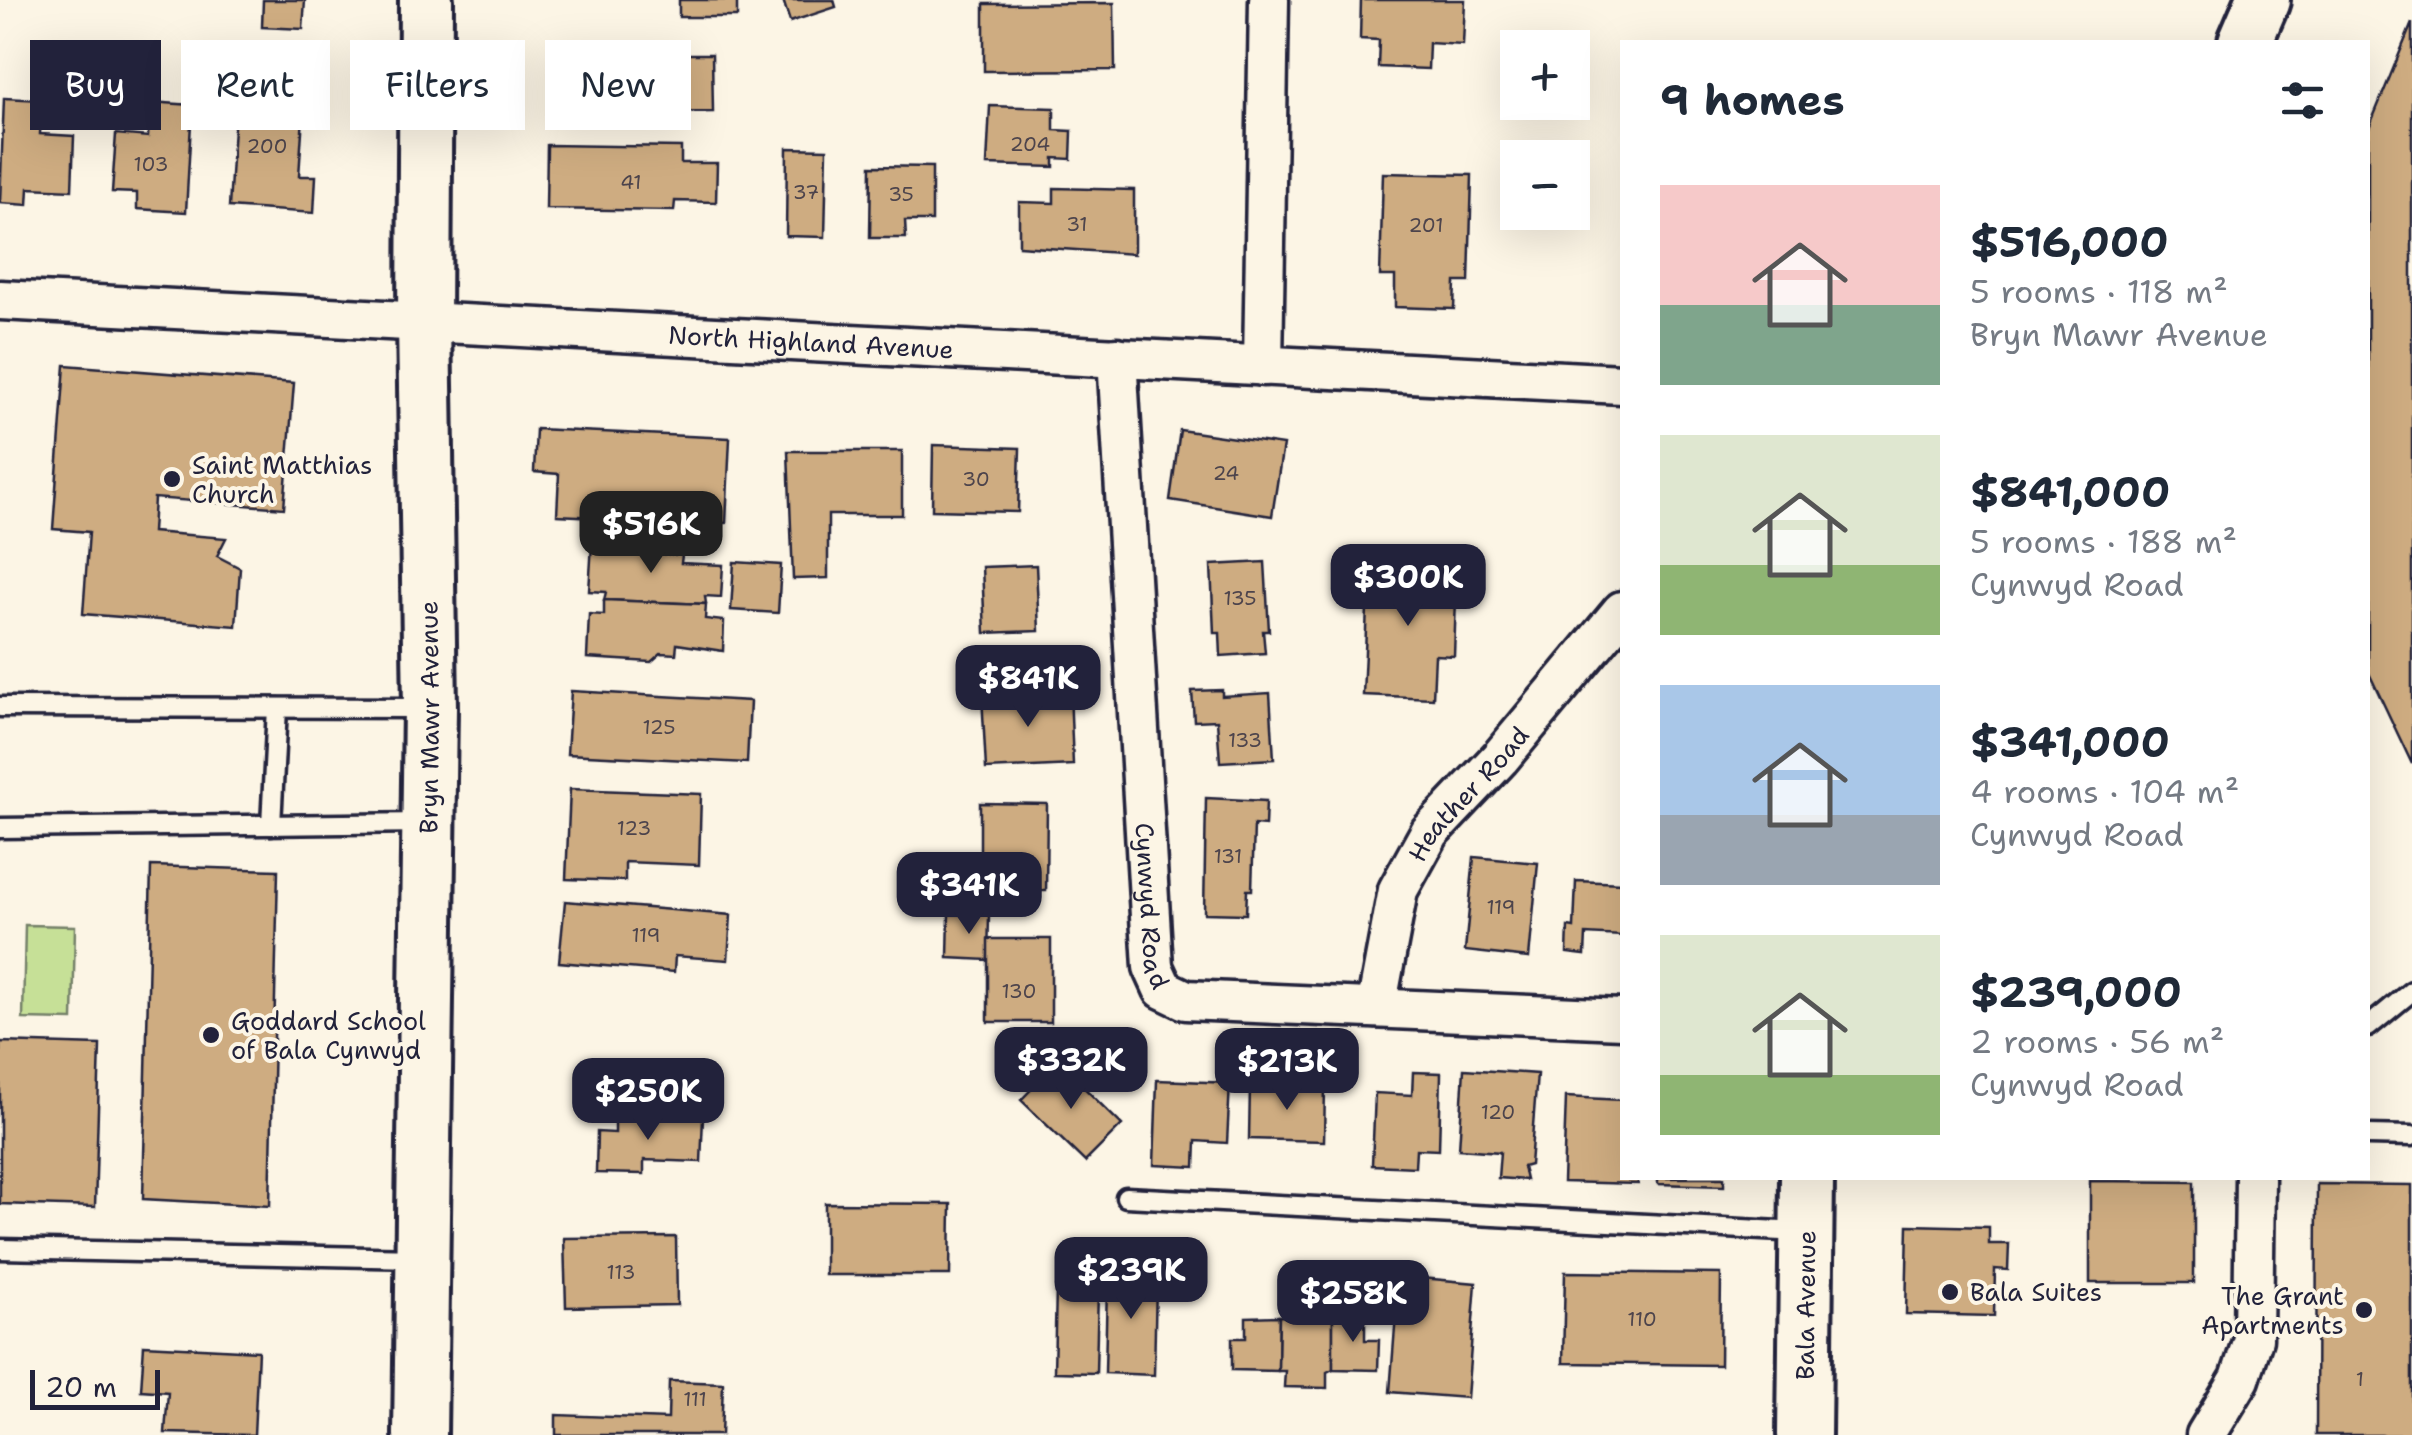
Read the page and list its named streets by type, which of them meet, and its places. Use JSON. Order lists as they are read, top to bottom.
{
  "streets": {
    "street": [
      "North Highland Avenue",
      "Bryn Mawr Avenue",
      "Heather Road",
      "Cynwyd Road",
      "Bala Avenue"
    ]
  },
  "crossings": [
    ["North Highland Avenue", "Bryn Mawr Avenue"],
    ["North Highland Avenue", "Cynwyd Road"],
    ["Heather Road", "Cynwyd Road"]
  ],
  "places": [
    "Saint Matthias Church",
    "Goddard School of Bala Cynwyd",
    "Bala Suites",
    "The Grant Apartments"
  ],
  "house_numbers": [
    "204",
    "200",
    "103",
    "41",
    "37",
    "35",
    "31",
    "201",
    "24",
    "30",
    "135",
    "125",
    "133",
    "123",
    "131",
    "119",
    "119",
    "130",
    "120",
    "113",
    "110",
    "1",
    "111"
  ],
  "scale_bar": "20 m",
  "page": {
    "map_buttons": ["+", "−"],
    "chip": [
      "Buy",
      "Rent",
      "Filters",
      "New"
    ],
    "heading": "9 homes",
    "list": [
      {
        "name": "$516,000",
        "note": "5 rooms · 118 m² · Bryn Mawr Avenue"
      },
      {
        "name": "$841,000",
        "note": "5 rooms · 188 m² · Cynwyd Road"
      },
      {
        "name": "$341,000",
        "note": "4 rooms · 104 m² · Cynwyd Road"
      },
      {
        "name": "$239,000",
        "note": "2 rooms · 56 m² · Cynwyd Road"
      }
    ],
    "price": [
      "$516K",
      "$300K",
      "$841K",
      "$341K",
      "$332K",
      "$213K",
      "$250K",
      "$239K",
      "$258K"
    ],
    "scale": "20 m"
  }
}
